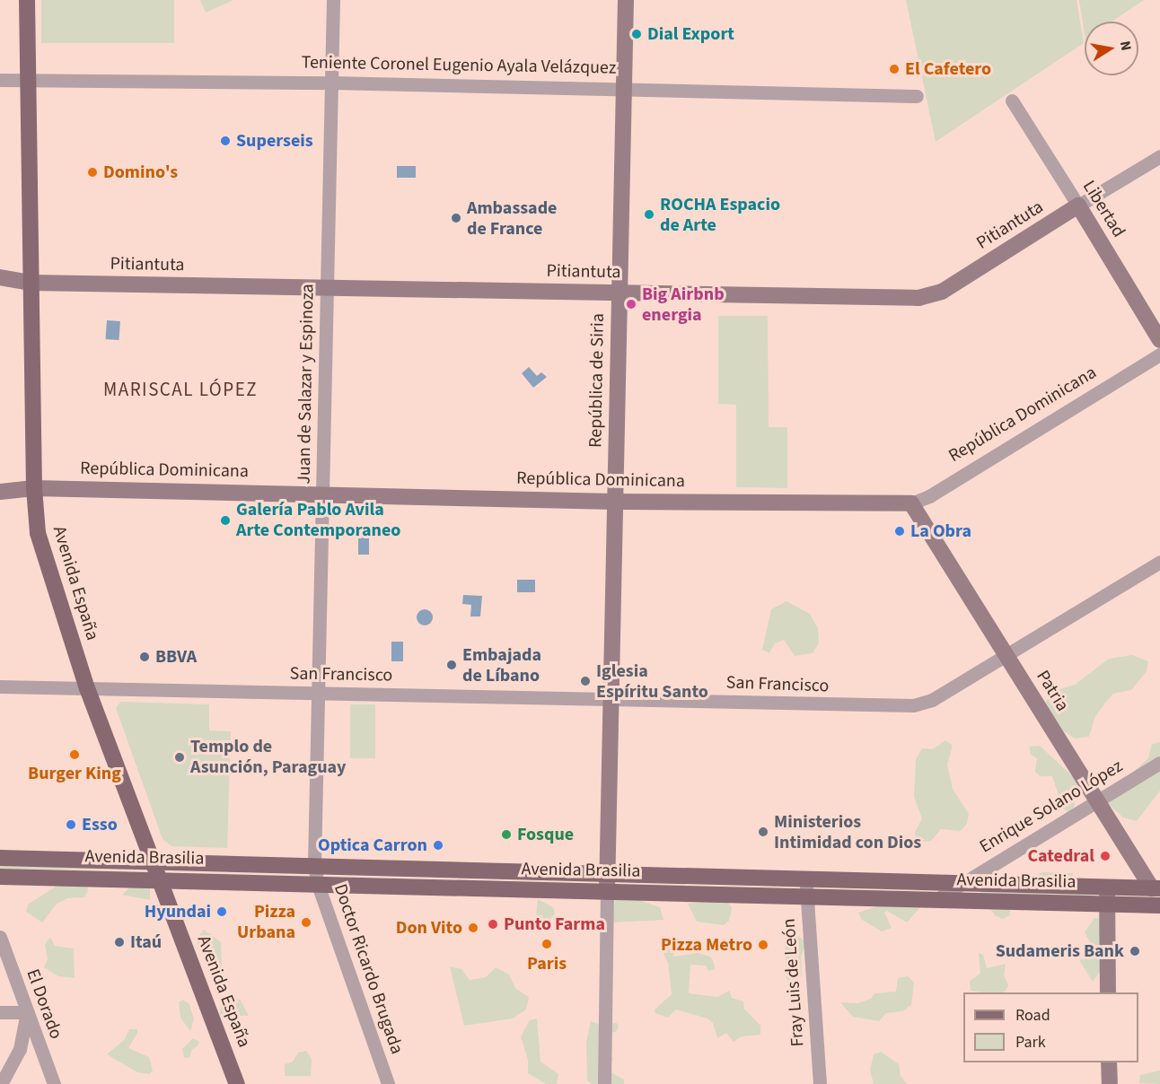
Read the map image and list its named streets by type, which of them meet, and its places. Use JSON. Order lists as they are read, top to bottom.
{
  "streets": {
    "main road": ["Avenida España", "Avenida Brasilia"],
    "street": [
      "Teniente Coronel Eugenio Ayala Velázquez",
      "Libertad",
      "Pitiantuta",
      "República de Siria",
      "Juan de Salazar y Espinoza",
      "República Dominicana",
      "San Francisco",
      "Patria",
      "Enrique Solano López",
      "Doctor Ricardo Brugada",
      "Fray Luis de León",
      "El Dorado"
    ]
  },
  "crossings": [
    ["Teniente Coronel Eugenio Ayala Velázquez", "República de Siria"],
    ["Teniente Coronel Eugenio Ayala Velázquez", "Juan de Salazar y Espinoza"],
    ["Teniente Coronel Eugenio Ayala Velázquez", "Avenida España"],
    ["Libertad", "Pitiantuta"],
    ["Pitiantuta", "República de Siria"],
    ["Pitiantuta", "Juan de Salazar y Espinoza"],
    ["Pitiantuta", "Avenida España"],
    ["República de Siria", "República Dominicana"],
    ["República de Siria", "San Francisco"],
    ["República de Siria", "Avenida Brasilia"],
    ["Juan de Salazar y Espinoza", "República Dominicana"],
    ["Juan de Salazar y Espinoza", "San Francisco"],
    ["Juan de Salazar y Espinoza", "Avenida Brasilia"],
    ["Juan de Salazar y Espinoza", "Doctor Ricardo Brugada"],
    ["República Dominicana", "Avenida España"],
    ["República Dominicana", "Patria"],
    ["Avenida España", "San Francisco"],
    ["Avenida España", "Avenida Brasilia"],
    ["San Francisco", "Patria"],
    ["Patria", "Enrique Solano López"],
    ["Patria", "Avenida Brasilia"],
    ["Enrique Solano López", "Avenida Brasilia"],
    ["Avenida Brasilia", "Doctor Ricardo Brugada"],
    ["Avenida Brasilia", "Fray Luis de León"]
  ],
  "districts": ["MARISCAL LÓPEZ"],
  "places": [
    "Dial Export",
    "El Cafetero",
    "Superseis",
    "Domino's",
    "ROCHA Espacio de Arte",
    "Ambassade de France",
    "Big Airbnb energia",
    "Galería Pablo Avila Arte Contemporaneo",
    "La Obra",
    "BBVA",
    "Embajada de Líbano",
    "Iglesia Espíritu Santo",
    "Burger King",
    "Templo de Asunción, Paraguay",
    "Esso",
    "Ministerios Intimidad con Dios",
    "Fosque",
    "Optica Carron",
    "Catedral",
    "Hyundai",
    "Pizza Urbana",
    "Punto Farma",
    "Don Vito",
    "Itaú",
    "Paris",
    "Pizza Metro",
    "Sudameris Bank"
  ],
  "legend": ["Road", "Park"],
  "north": "right"
}
